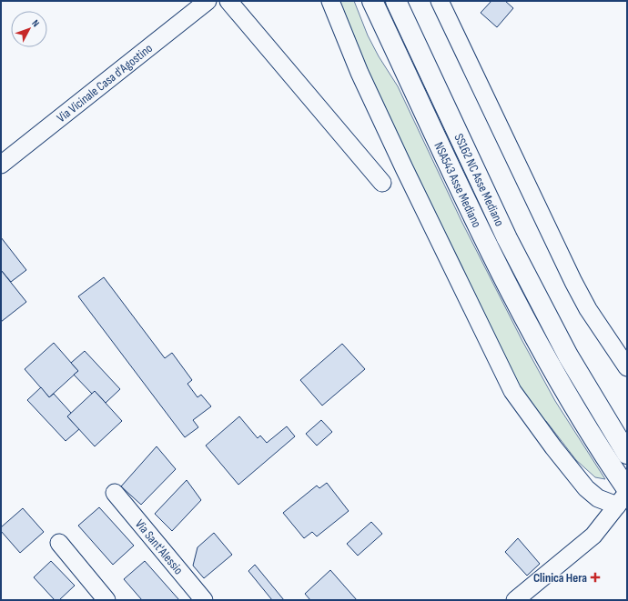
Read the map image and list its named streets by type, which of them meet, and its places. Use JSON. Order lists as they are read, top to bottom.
{
  "streets": {
    "highway": ["SS162 NC Asse Mediano", "NSA543 Asse Mediano"],
    "street": ["Via Vicinale Casa d'Agostino", "Via Sant'Alessio"]
  },
  "places": {
    "health": ["Clinica Hera"]
  },
  "north": "top right"
}
